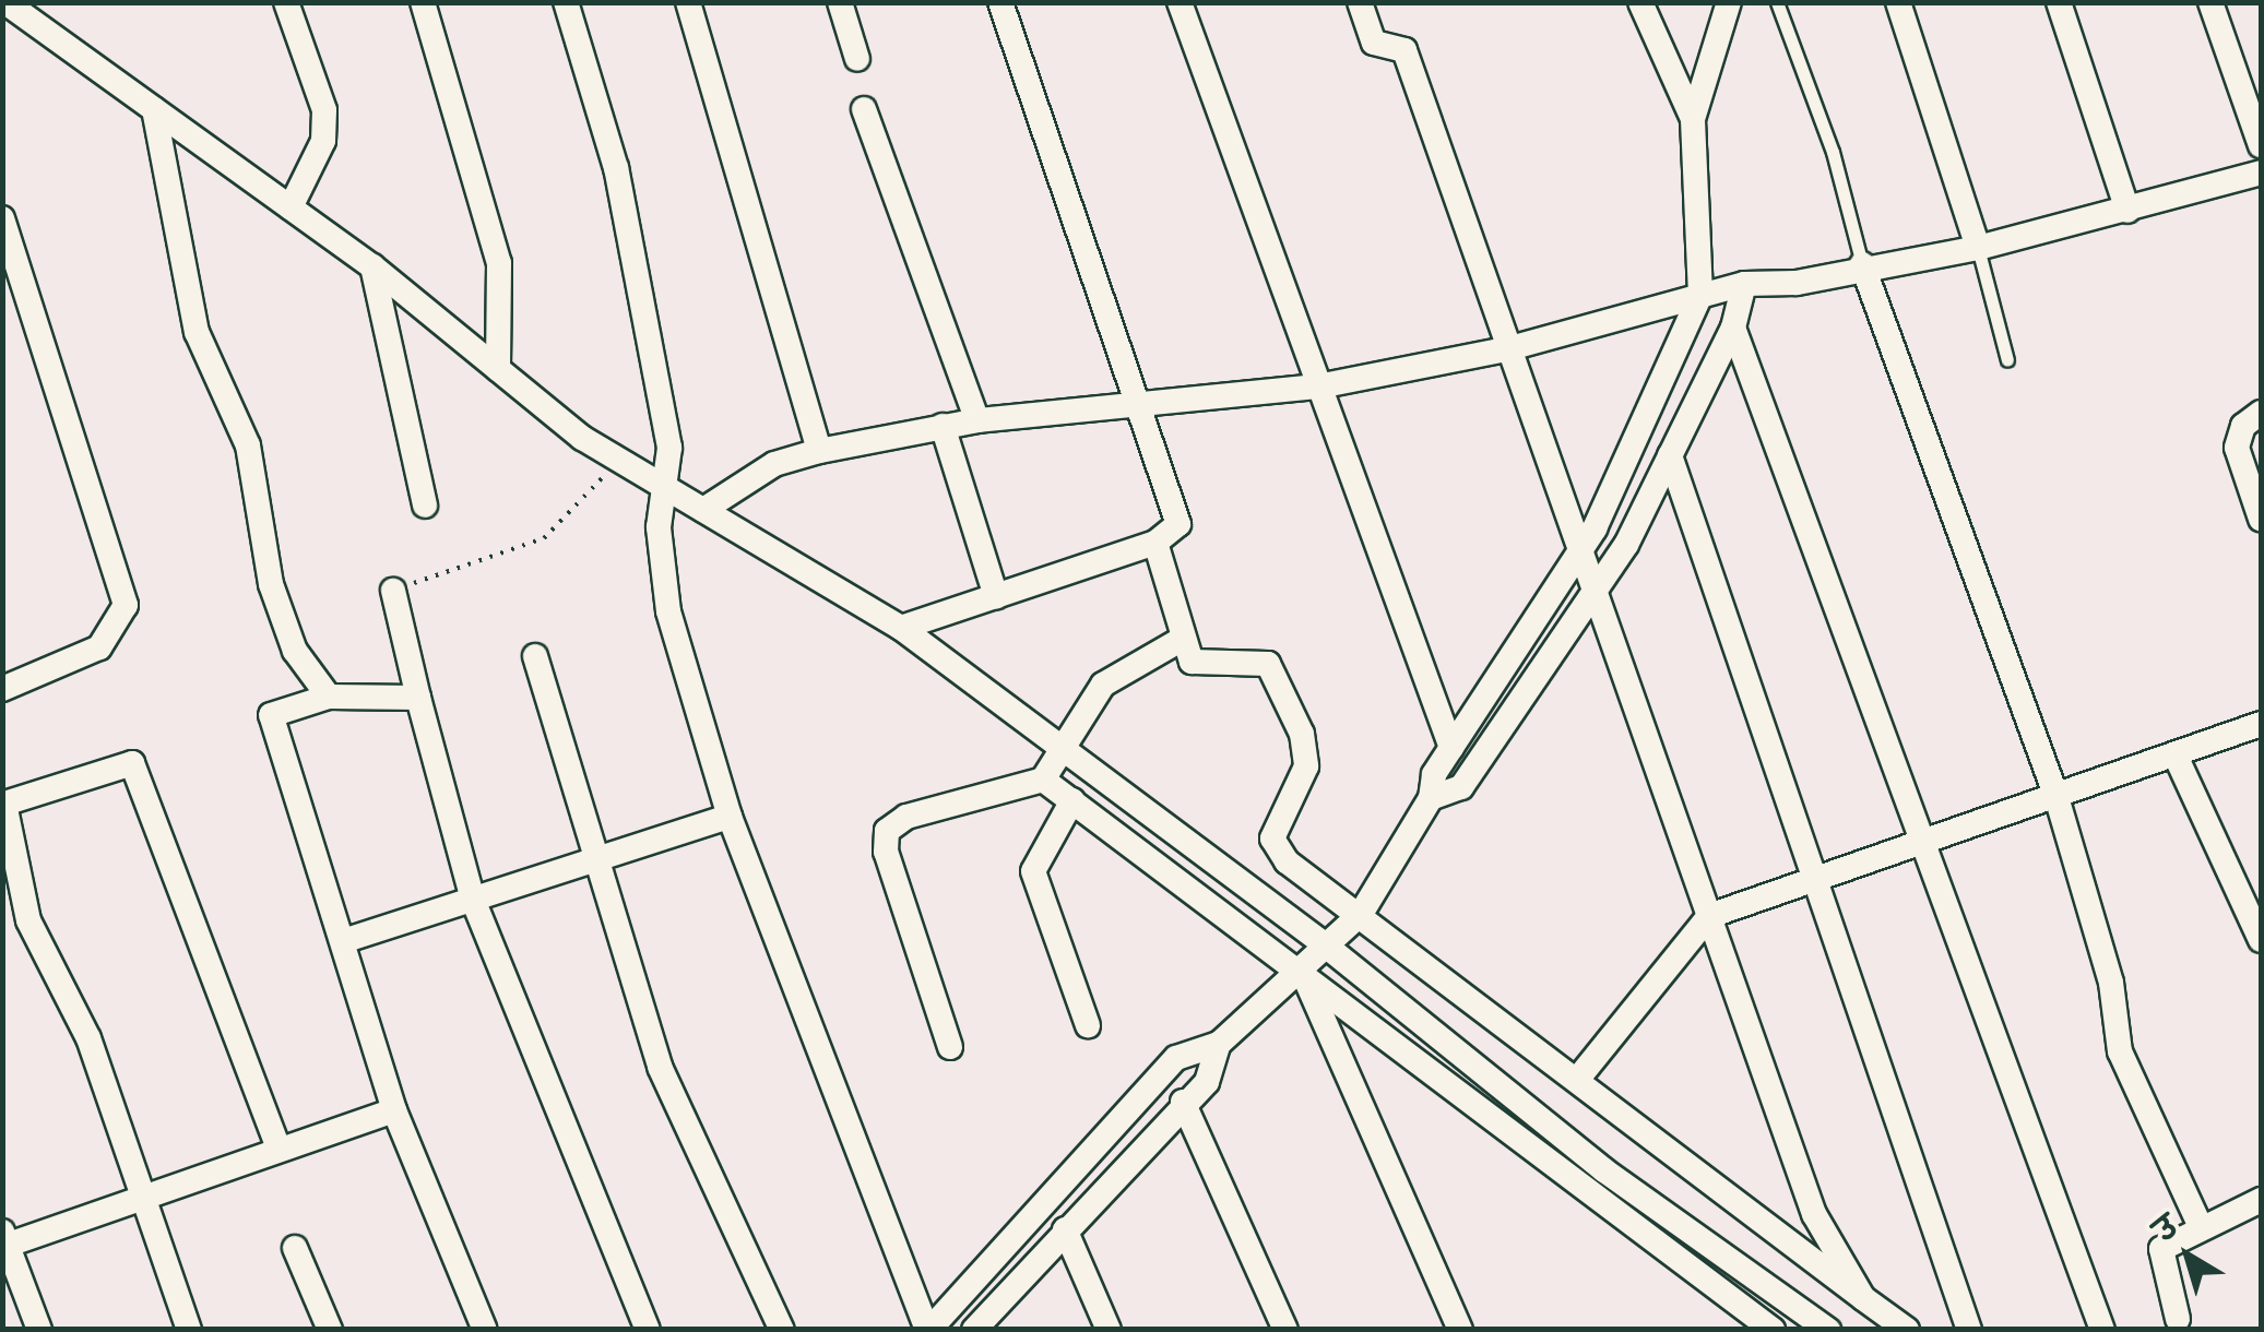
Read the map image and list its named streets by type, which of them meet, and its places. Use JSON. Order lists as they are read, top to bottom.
{
  "north": "top left"
}
